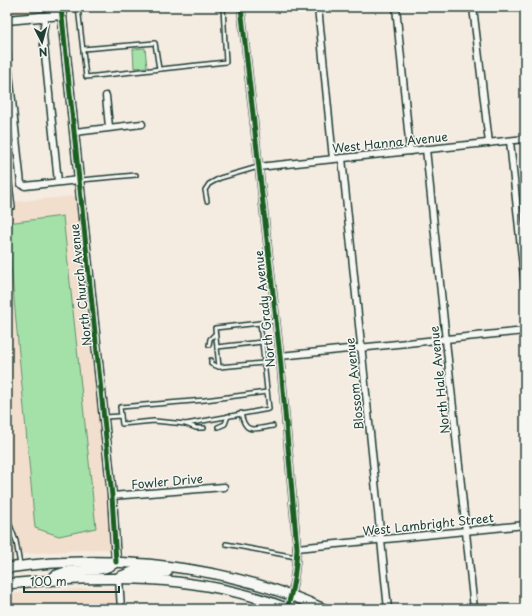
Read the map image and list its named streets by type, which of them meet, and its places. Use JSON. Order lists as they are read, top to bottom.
{
  "streets": {
    "street": [
      "West Hanna Avenue",
      "North Church Avenue",
      "North Grady Avenue",
      "North Hale Avenue",
      "Blossom Avenue",
      "Fowler Drive",
      "West Lambright Street"
    ]
  },
  "crossings": [
    ["West Hanna Avenue", "North Grady Avenue"],
    ["West Hanna Avenue", "North Hale Avenue"],
    ["West Hanna Avenue", "Blossom Avenue"],
    ["North Church Avenue", "Fowler Drive"],
    ["North Grady Avenue", "West Lambright Street"],
    ["North Hale Avenue", "West Lambright Street"],
    ["Blossom Avenue", "West Lambright Street"]
  ],
  "scale_bar": "100 m",
  "north": "bottom"
}
